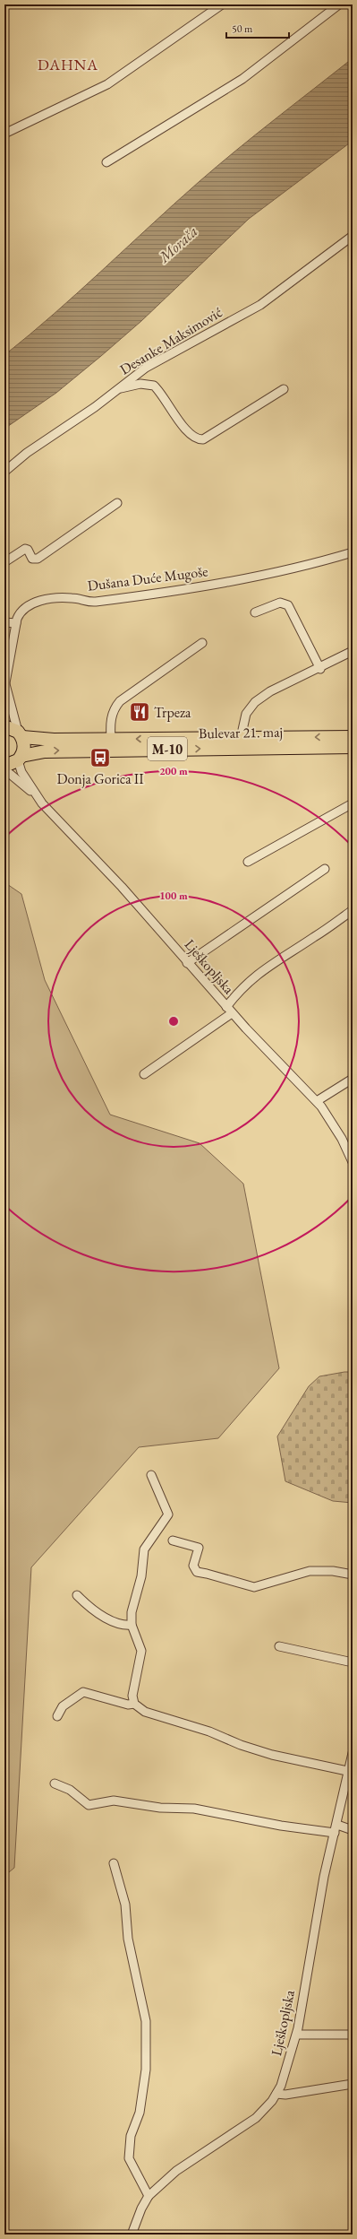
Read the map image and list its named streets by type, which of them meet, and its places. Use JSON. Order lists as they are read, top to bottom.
{
  "streets": {
    "main road": ["Bulevar 21. maj", "M-10"],
    "street": ["Desanke Maksimović", "Dušana Duće Mugoše", "Lješkopljska"]
  },
  "crossings": [
    ["Dušana Duće Mugoše", "Bulevar 21. maj"],
    ["Bulevar 21. maj", "Lješkopljska"]
  ],
  "districts": ["DAHNA"],
  "water": ["Morača"],
  "places": {
    "restaurant": ["Trpeza"],
    "bus stop": ["Donja Gorica II"]
  },
  "scale_bar": "50 m",
  "rings": ["200 m", "100 m"]
}
